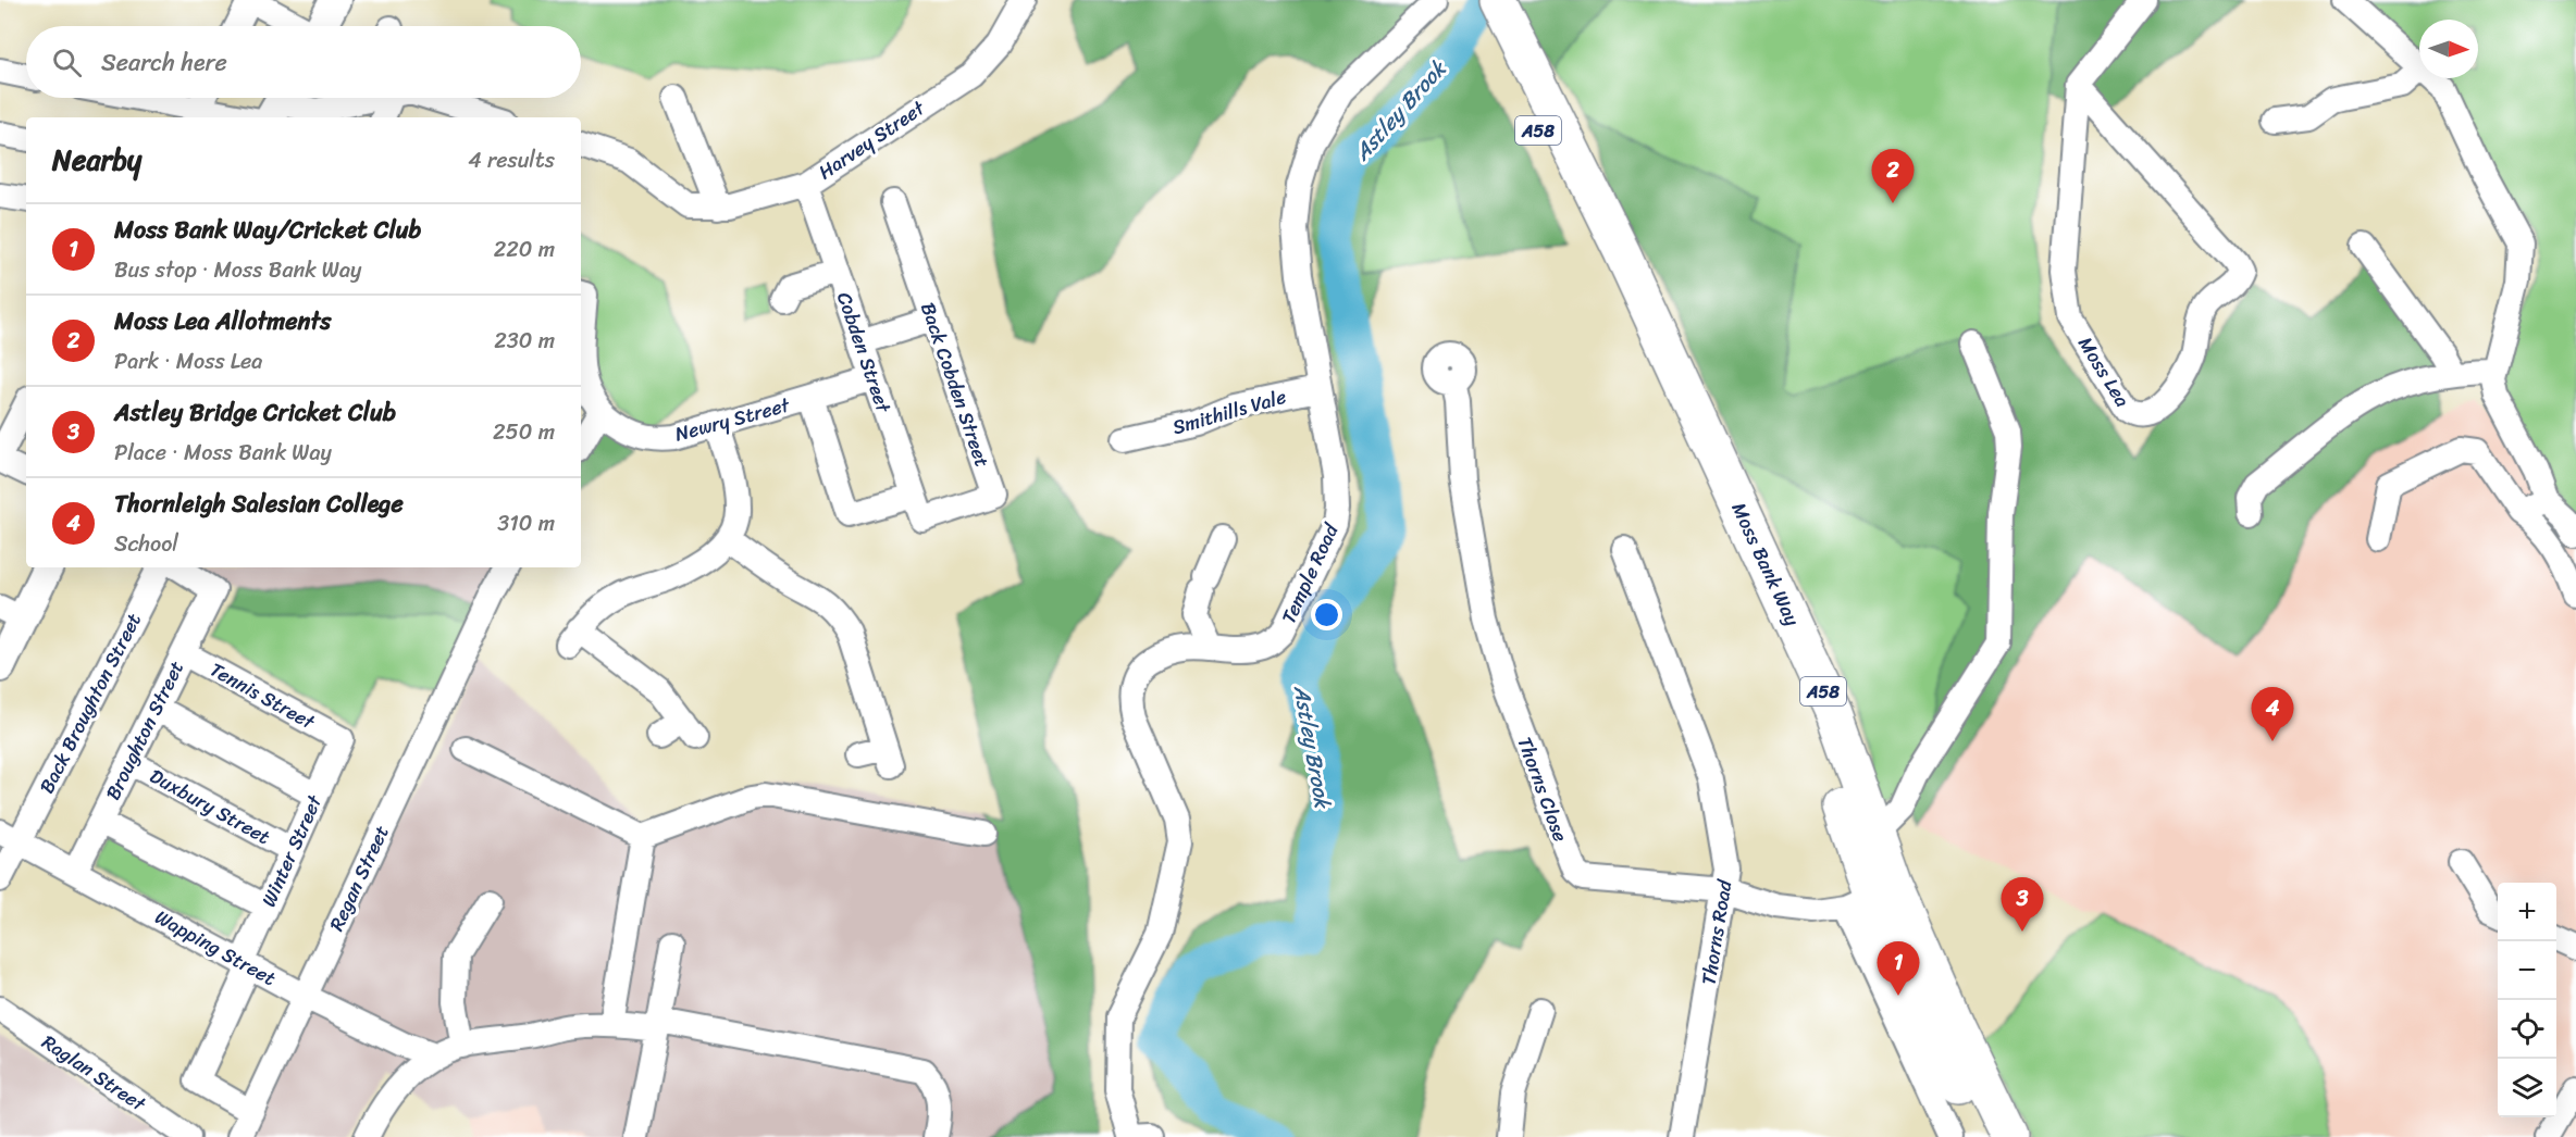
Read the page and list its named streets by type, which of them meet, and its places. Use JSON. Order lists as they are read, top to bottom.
{
  "streets": {
    "highway": ["A58", "Moss Bank Way"],
    "street": [
      "Harvey Street",
      "Cobden Street",
      "Moss Lea",
      "Back Cobden Street",
      "Smithills Vale",
      "Newry Street",
      "Temple Road",
      "Tennis Street",
      "Back Broughton Street",
      "Broughton Street",
      "Thorns Close",
      "Duxbury Street",
      "Winter Street",
      "Regan Street",
      "Thorns Road",
      "Wapping Street",
      "Raglan Street"
    ]
  },
  "crossings": [
    ["Harvey Street", "Cobden Street"],
    ["Cobden Street", "Back Cobden Street"],
    ["Cobden Street", "Newry Street"],
    ["Smithills Vale", "Temple Road"],
    ["Moss Bank Way", "Thorns Close"],
    ["Tennis Street", "Broughton Street"],
    ["Tennis Street", "Winter Street"],
    ["Back Broughton Street", "Wapping Street"],
    ["Broughton Street", "Duxbury Street"],
    ["Broughton Street", "Wapping Street"],
    ["Thorns Close", "Thorns Road"],
    ["Duxbury Street", "Winter Street"],
    ["Winter Street", "Regan Street"],
    ["Winter Street", "Wapping Street"],
    ["Regan Street", "Wapping Street"]
  ],
  "water": ["Astley Brook"],
  "north": "right",
  "page": {
    "search": "Search here",
    "heading": ["Nearby", "4 results"],
    "pins": [
      "2",
      "4",
      "3",
      "1"
    ],
    "list": [
      {
        "mark": "1",
        "name": "Moss Bank Way/Cricket Club",
        "note": "Bus stop · Moss Bank Way",
        "value": "220 m"
      },
      {
        "mark": "2",
        "name": "Moss Lea Allotments",
        "note": "Park · Moss Lea",
        "value": "230 m"
      },
      {
        "mark": "3",
        "name": "Astley Bridge Cricket Club",
        "note": "Place · Moss Bank Way",
        "value": "250 m"
      },
      {
        "mark": "4",
        "name": "Thornleigh Salesian College",
        "note": "School",
        "value": "310 m"
      }
    ],
    "map_buttons": ["+", "−"]
  }
}
